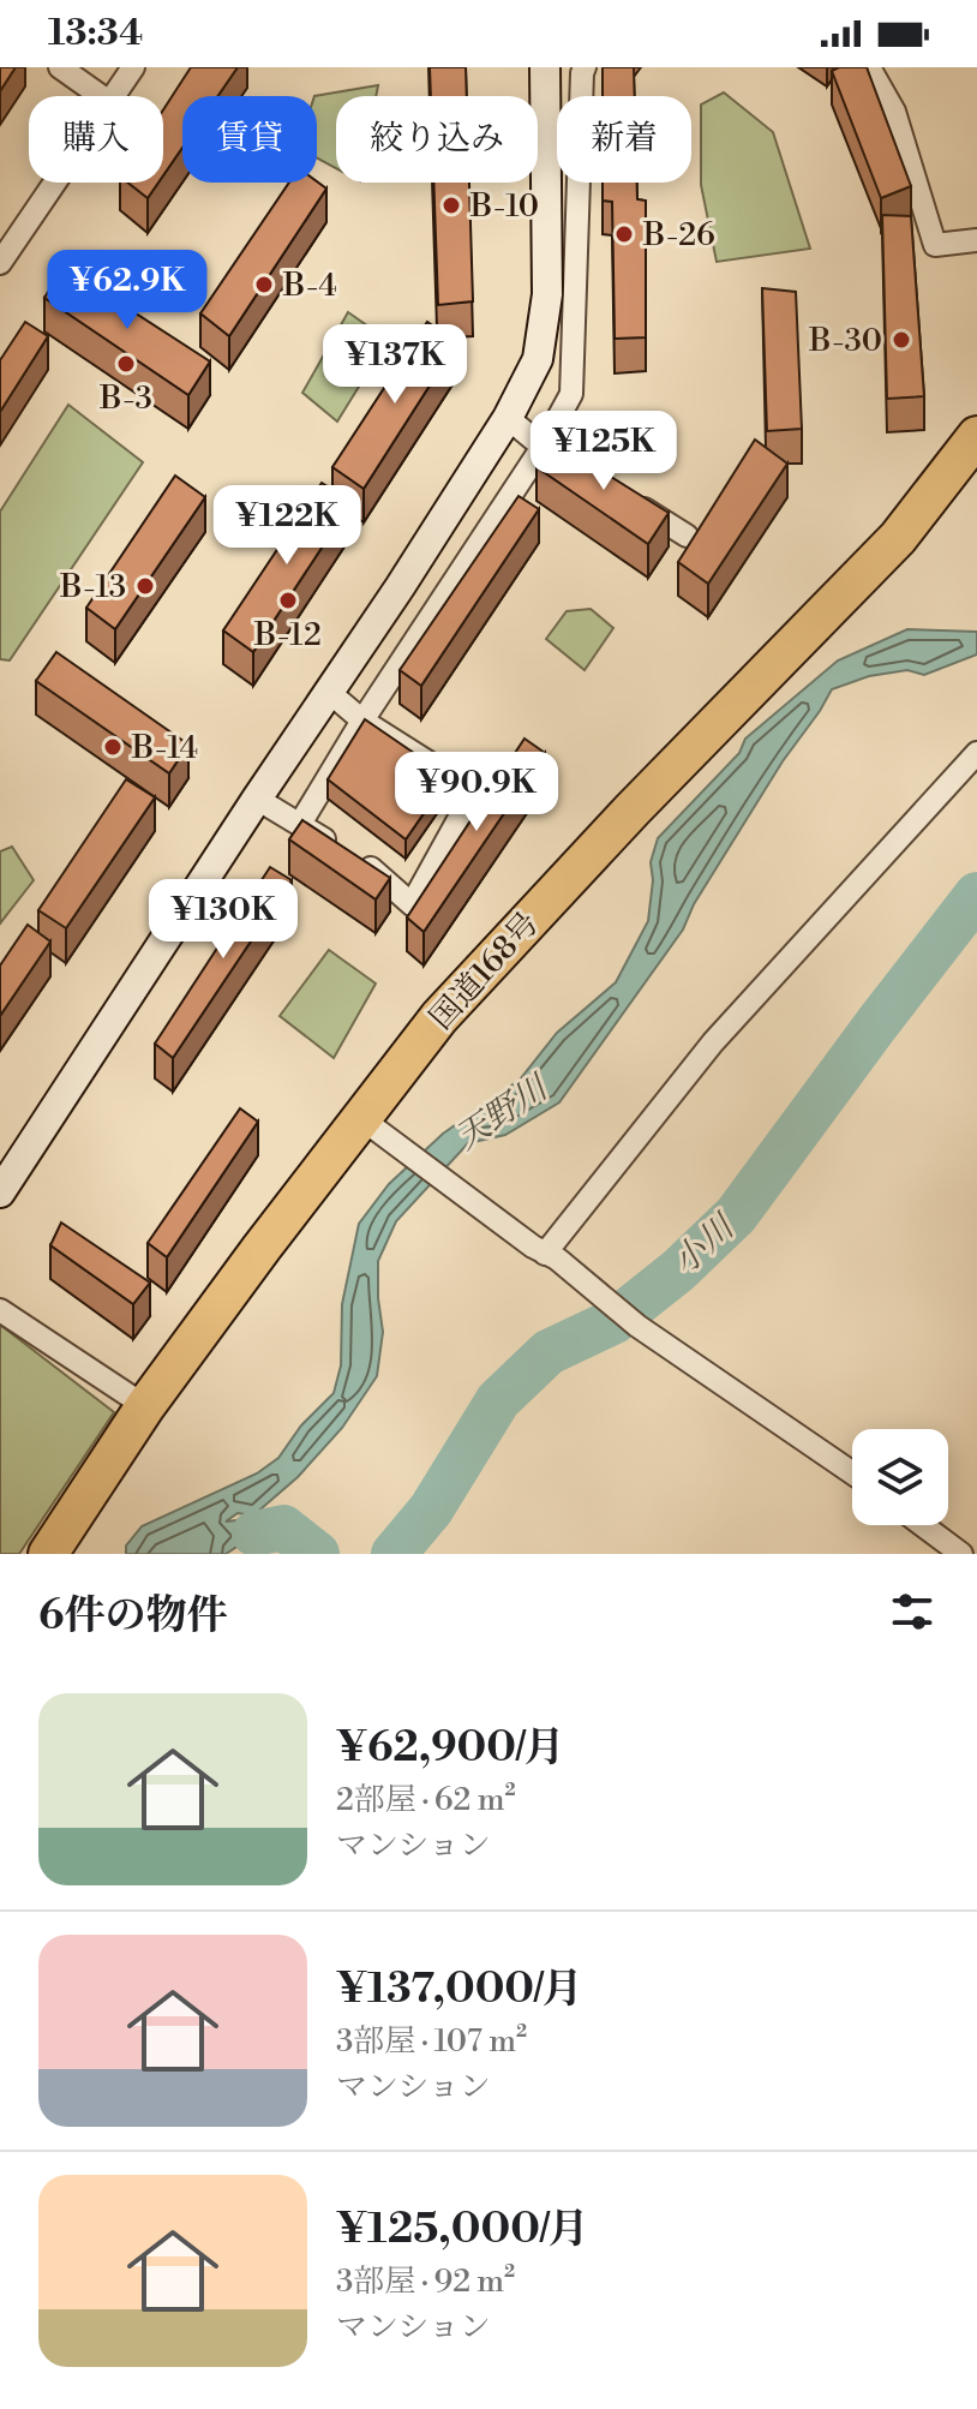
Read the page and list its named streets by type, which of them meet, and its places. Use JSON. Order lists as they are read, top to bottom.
{
  "streets": {
    "highway": ["国道168号"]
  },
  "water": ["天野川", "小川"],
  "places": [
    "B-10",
    "B-26",
    "B-4",
    "B-30",
    "B-3",
    "B-13",
    "B-12",
    "B-14"
  ],
  "page": {
    "status": "13:34",
    "chip": [
      "購入",
      "賃貸",
      "絞り込み",
      "新着"
    ],
    "price": [
      "¥62.9K",
      "¥137K",
      "¥125K",
      "¥122K",
      "¥90.9K",
      "¥130K"
    ],
    "heading": "6件の物件",
    "list": [
      {
        "name": "¥62,900/月",
        "note": "2部屋 · 62 m² · マンション"
      },
      {
        "name": "¥137,000/月",
        "note": "3部屋 · 107 m² · マンション"
      },
      {
        "name": "¥125,000/月",
        "note": "3部屋 · 92 m² · マンション"
      }
    ]
  }
}
